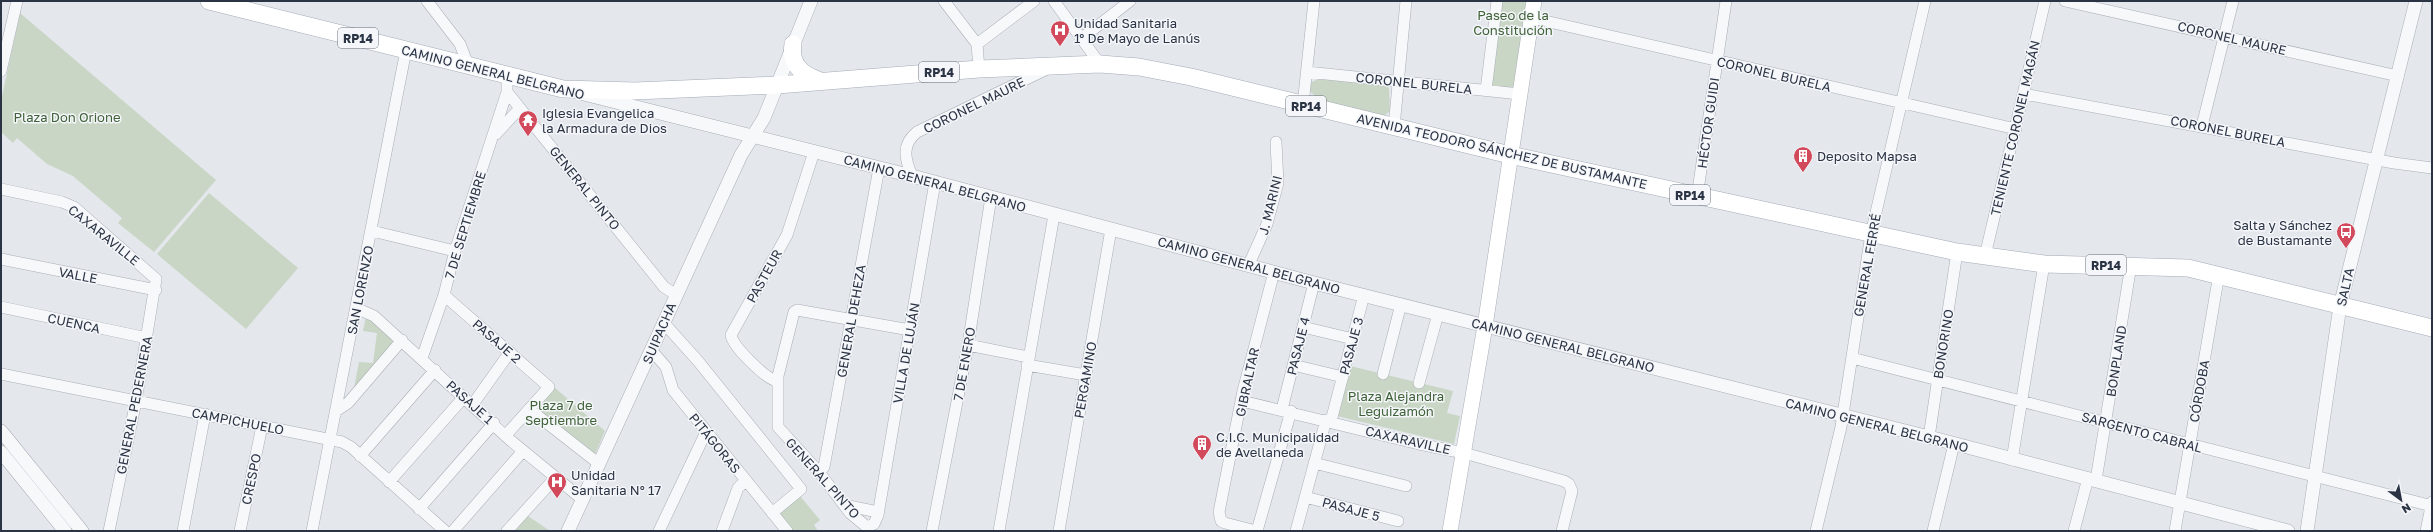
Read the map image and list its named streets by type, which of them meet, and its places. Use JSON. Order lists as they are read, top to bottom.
{
  "streets": {
    "main road": ["RP14", "CAMINO GENERAL BELGRANO", "AVENIDA TEODORO SÁNCHEZ DE BUSTAMANTE"],
    "street": [
      "CORONEL MAURE",
      "CORONEL BURELA",
      "HÉCTOR GUIDI",
      "TENIENTE CORONEL MAGÁN",
      "GENERAL PINTO",
      "J. MARINI",
      "7 DE SEPTIEMBRE",
      "CAXARAVILLE",
      "GENERAL FERRÉ",
      "VALLE",
      "PASTEUR",
      "SALTA",
      "SAN LORENZO",
      "GENERAL DEHEZA",
      "CUENCA",
      "SUIPACHA",
      "PASAJE 2",
      "BONORINO",
      "PASAJE 4",
      "PASAJE 3",
      "VILLA DE LUJÁN",
      "BONPLAND",
      "7 DE ENERO",
      "PERGAMINO",
      "GIBRALTAR",
      "CÓRDOBA",
      "PASAJE 1",
      "GENERAL PEDERNERA",
      "CAMPICHUELO",
      "SARGENTO CABRAL",
      "PITÁGORAS",
      "CRESPO",
      "PASAJE 5"
    ]
  },
  "crossings": [
    ["CORONEL MAURE", "CAMINO GENERAL BELGRANO"],
    ["CORONEL MAURE", "AVENIDA TEODORO SÁNCHEZ DE BUSTAMANTE"],
    ["CORONEL MAURE", "SALTA"],
    ["CAMINO GENERAL BELGRANO", "AVENIDA TEODORO SÁNCHEZ DE BUSTAMANTE"],
    ["CAMINO GENERAL BELGRANO", "GENERAL PINTO"],
    ["CAMINO GENERAL BELGRANO", "J. MARINI"],
    ["CAMINO GENERAL BELGRANO", "7 DE SEPTIEMBRE"],
    ["CAMINO GENERAL BELGRANO", "GENERAL FERRÉ"],
    ["CAMINO GENERAL BELGRANO", "PASTEUR"],
    ["CAMINO GENERAL BELGRANO", "SAN LORENZO"],
    ["CAMINO GENERAL BELGRANO", "GENERAL DEHEZA"],
    ["CAMINO GENERAL BELGRANO", "SUIPACHA"],
    ["CAMINO GENERAL BELGRANO", "BONORINO"],
    ["CAMINO GENERAL BELGRANO", "PASAJE 4"],
    ["CAMINO GENERAL BELGRANO", "PASAJE 3"],
    ["CAMINO GENERAL BELGRANO", "VILLA DE LUJÁN"],
    ["CAMINO GENERAL BELGRANO", "BONPLAND"],
    ["CAMINO GENERAL BELGRANO", "7 DE ENERO"],
    ["CAMINO GENERAL BELGRANO", "PERGAMINO"],
    ["CAMINO GENERAL BELGRANO", "GIBRALTAR"],
    ["CAMINO GENERAL BELGRANO", "CÓRDOBA"],
    ["CORONEL BURELA", "HÉCTOR GUIDI"],
    ["CORONEL BURELA", "TENIENTE CORONEL MAGÁN"],
    ["CORONEL BURELA", "GENERAL FERRÉ"],
    ["CORONEL BURELA", "SALTA"],
    ["HÉCTOR GUIDI", "AVENIDA TEODORO SÁNCHEZ DE BUSTAMANTE"],
    ["TENIENTE CORONEL MAGÁN", "AVENIDA TEODORO SÁNCHEZ DE BUSTAMANTE"],
    ["AVENIDA TEODORO SÁNCHEZ DE BUSTAMANTE", "GENERAL FERRÉ"],
    ["AVENIDA TEODORO SÁNCHEZ DE BUSTAMANTE", "SALTA"],
    ["AVENIDA TEODORO SÁNCHEZ DE BUSTAMANTE", "BONORINO"],
    ["AVENIDA TEODORO SÁNCHEZ DE BUSTAMANTE", "BONPLAND"],
    ["AVENIDA TEODORO SÁNCHEZ DE BUSTAMANTE", "CÓRDOBA"],
    ["GENERAL PINTO", "7 DE SEPTIEMBRE"],
    ["GENERAL PINTO", "PASTEUR"],
    ["GENERAL PINTO", "GENERAL DEHEZA"],
    ["GENERAL PINTO", "SUIPACHA"],
    ["GENERAL PINTO", "VILLA DE LUJÁN"],
    ["7 DE SEPTIEMBRE", "PASAJE 2"],
    ["7 DE SEPTIEMBRE", "PASAJE 1"],
    ["CAXARAVILLE", "VALLE"],
    ["CAXARAVILLE", "PASAJE 4"],
    ["CAXARAVILLE", "PASAJE 3"],
    ["CAXARAVILLE", "GIBRALTAR"],
    ["CAXARAVILLE", "GENERAL PEDERNERA"],
    ["GENERAL FERRÉ", "SARGENTO CABRAL"],
    ["VALLE", "GENERAL PEDERNERA"],
    ["SALTA", "SARGENTO CABRAL"],
    ["SAN LORENZO", "PASAJE 1"],
    ["SAN LORENZO", "CAMPICHUELO"],
    ["CUENCA", "GENERAL PEDERNERA"],
    ["SUIPACHA", "PASAJE 1"],
    ["SUIPACHA", "PITÁGORAS"],
    ["BONORINO", "SARGENTO CABRAL"],
    ["PASAJE 4", "GIBRALTAR"],
    ["PASAJE 3", "PASAJE 5"],
    ["BONPLAND", "SARGENTO CABRAL"],
    ["CÓRDOBA", "SARGENTO CABRAL"],
    ["GENERAL PEDERNERA", "CAMPICHUELO"],
    ["CAMPICHUELO", "CRESPO"]
  ],
  "parks": [
    "Paseo de la Constitución",
    "Plaza Don Orione",
    "Plaza Alejandra Leguizamón",
    "Plaza 7 de Septiembre"
  ],
  "places": {
    "hospital": ["Unidad Sanitaria 1° De Mayo de Lanús", "Unidad Sanitaria N° 17"],
    "temple": ["Iglesia Evangelica la Armadura de Dios"],
    "building": ["Deposito Mapsa", "C.I.C. Municipalidad de Avellaneda"],
    "bus stop": ["Salta y Sánchez de Bustamante"]
  },
  "north": "bottom right"
}
